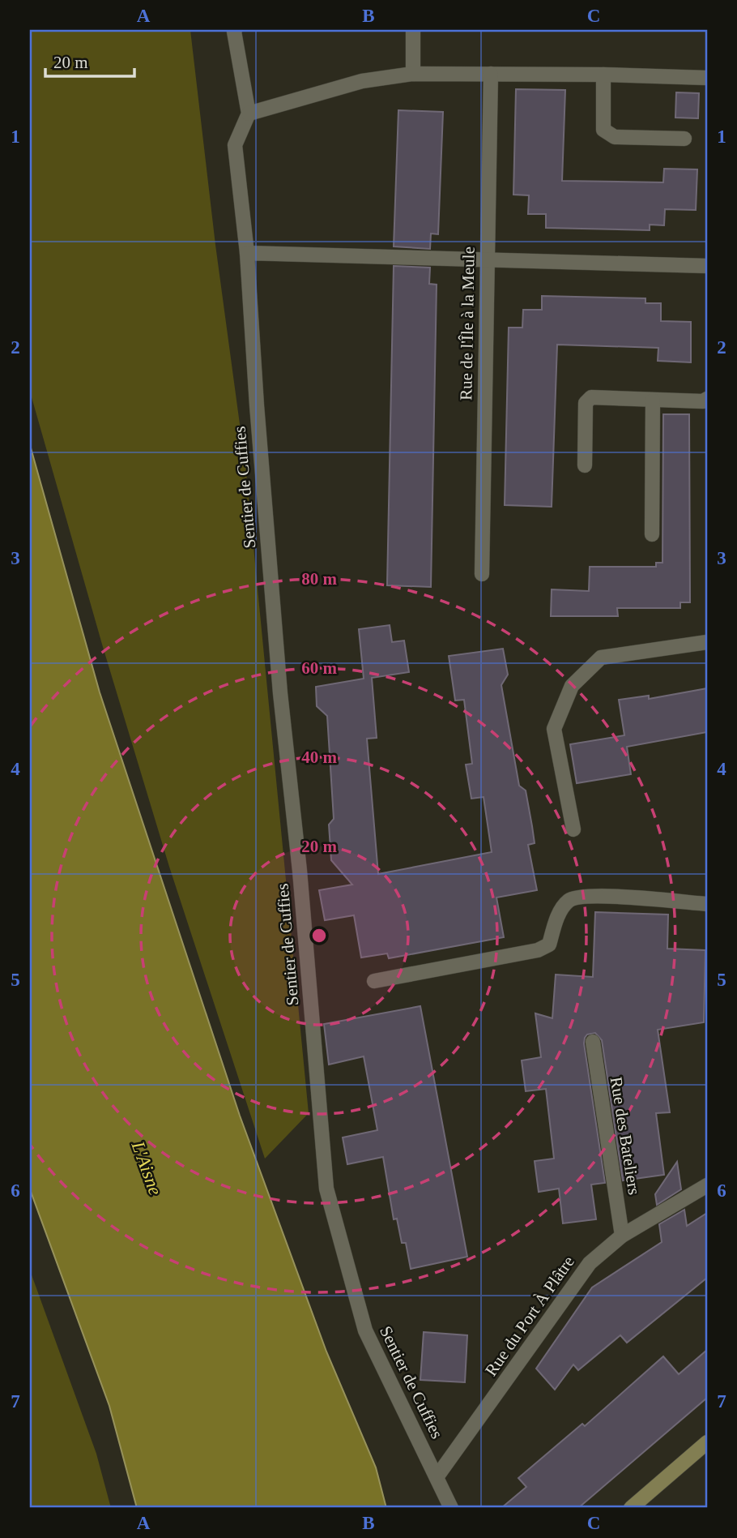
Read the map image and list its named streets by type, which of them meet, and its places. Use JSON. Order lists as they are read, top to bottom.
{
  "streets": {
    "street": [
      "Rue de l'Île à la Meule",
      "Sentier de Cuffies",
      "Rue des Bateliers",
      "Rue du Port À Plâtre"
    ]
  },
  "crossings": [
    ["Sentier de Cuffies", "Rue du Port À Plâtre"],
    ["Rue des Bateliers", "Rue du Port À Plâtre"]
  ],
  "water": ["L'Aisne"],
  "scale_bar": "20 m",
  "grid": {
    "columns": ["A", "B", "C"],
    "rows": [
      "1",
      "2",
      "3",
      "4",
      "5",
      "6",
      "7"
    ]
  },
  "rings": [
    "80 m",
    "60 m",
    "40 m",
    "20 m"
  ]
}
